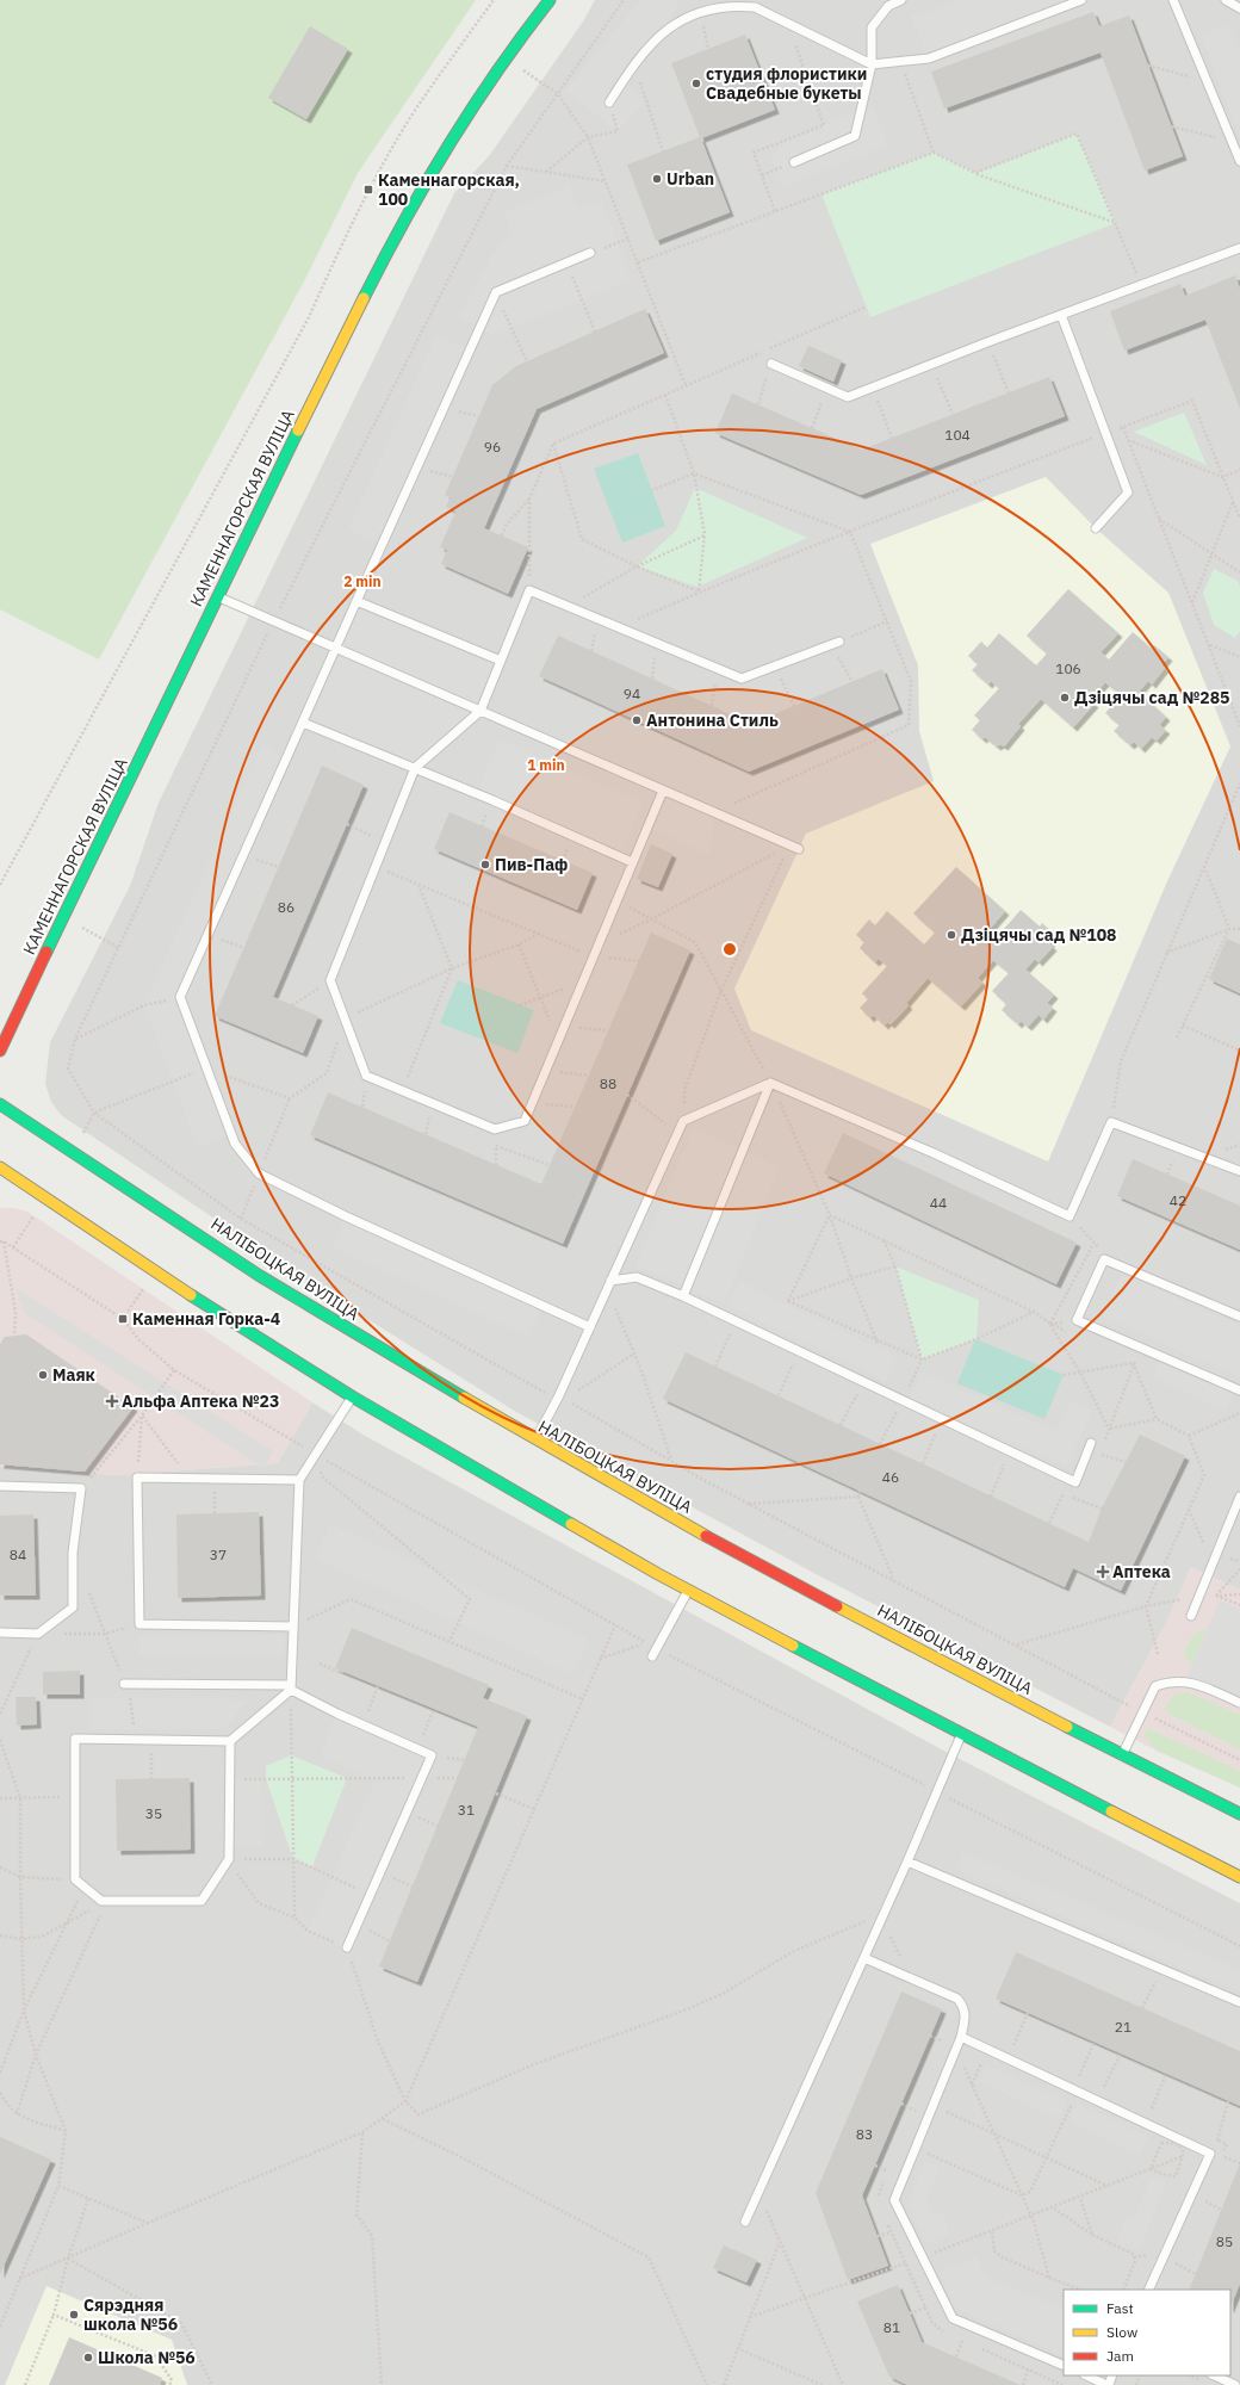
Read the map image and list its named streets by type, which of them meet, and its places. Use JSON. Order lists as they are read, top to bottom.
{
  "streets": {
    "main road": ["КАМЕННАГОРСКАЯ ВУЛІЦА", "НАЛІБОЦКАЯ ВУЛІЦА"]
  },
  "places": {
    "other": [
      "студия флористики Свадебные букеты",
      "Urban",
      "Дзіцячы сад №285",
      "Антонина Стиль",
      "Пив-Паф",
      "Дзіцячы сад №108",
      "Маяк",
      "Сярэдняя школа №56",
      "Школа №56"
    ],
    "transit": ["Каменнагорская, 100", "Каменная Горка-4"],
    "health": ["Альфа Аптека №23", "Аптека"]
  },
  "house_numbers": [
    "104",
    "96",
    "106",
    "94",
    "86",
    "88",
    "42",
    "44",
    "46",
    "84",
    "37",
    "31",
    "35",
    "21",
    "83",
    "85",
    "81"
  ],
  "legend": ["Fast", "Slow", "Jam"],
  "rings": ["2 min", "1 min"]
}
